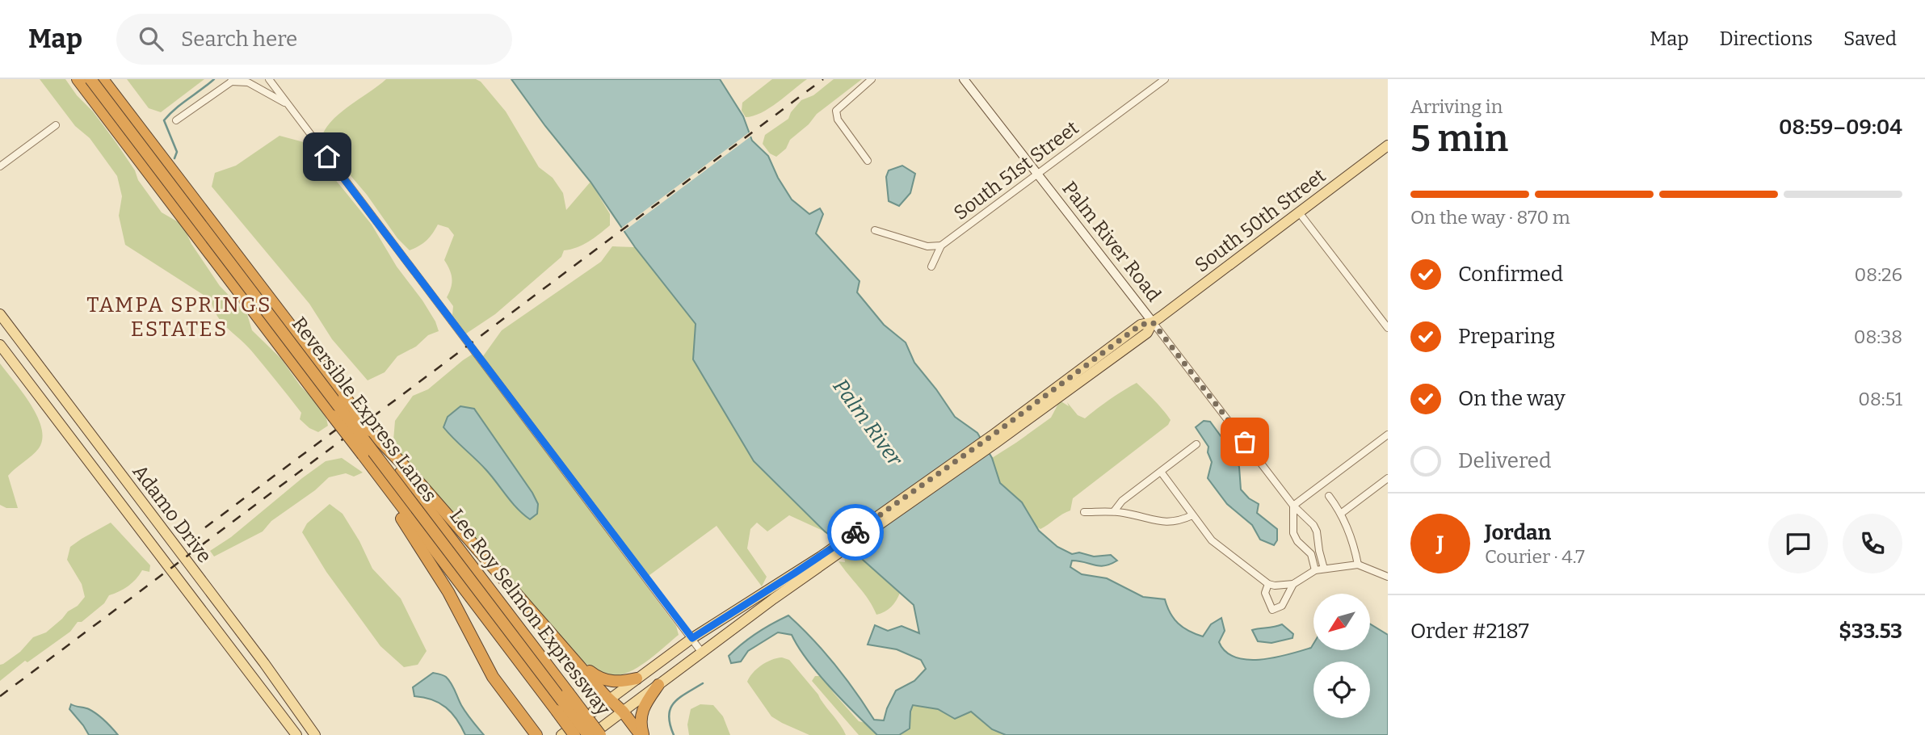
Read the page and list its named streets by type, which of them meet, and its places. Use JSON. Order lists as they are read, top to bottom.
{
  "streets": {
    "highway": ["Reversible Express Lanes", "Lee Roy Selmon Expressway"],
    "main road": ["South 50th Street", "Adamo Drive"],
    "street": ["South 51st Street", "Palm River Road"]
  },
  "crossings": [
    ["South 51st Street", "Palm River Road"],
    ["South 50th Street", "Palm River Road"],
    ["South 50th Street", "Reversible Express Lanes"]
  ],
  "districts": ["TAMPA SPRINGS ESTATES"],
  "water": ["Palm River"],
  "north": "bottom left",
  "page": {
    "header": "Map",
    "search": "Search here",
    "nav": ["Map", "Directions", "Saved"],
    "heading": ["5 min", "Arriving in", "08:59–09:04"],
    "panel": [
      "Jordan",
      "Courier · 4.7",
      "Order #2187",
      "$33.53"
    ],
    "bar": "On the way · 870 m",
    "list": [
      ["Confirmed", "08:26"],
      ["Preparing", "08:38"],
      ["On the way", "08:51"],
      "Delivered"
    ],
    "round": "J"
  }
}
